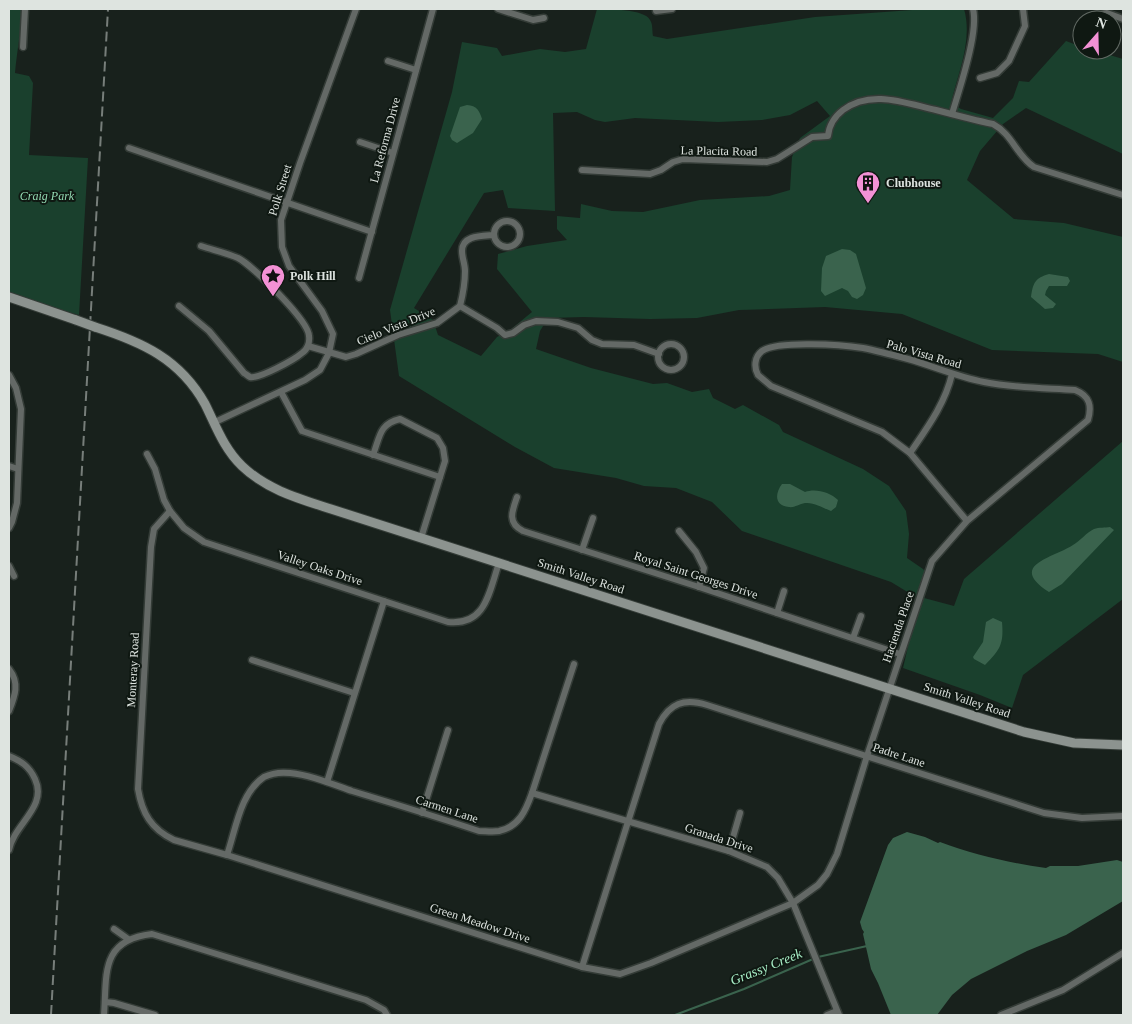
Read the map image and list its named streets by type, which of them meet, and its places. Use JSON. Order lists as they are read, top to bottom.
{
  "streets": {
    "main road": ["Smith Valley Road"],
    "street": [
      "La Reforma Drive",
      "La Placita Road",
      "Polk Street",
      "Cielo Vista Drive",
      "Palo Vista Road",
      "Valley Oaks Drive",
      "Royal Saint Georges Drive",
      "Hacienda Place",
      "Monteray Road",
      "Padre Lane",
      "Carmen Lane",
      "Granada Drive",
      "Green Meadow Drive"
    ]
  },
  "crossings": [
    ["Polk Street", "Cielo Vista Drive"],
    ["Palo Vista Road", "Hacienda Place"],
    ["Valley Oaks Drive", "Smith Valley Road"],
    ["Valley Oaks Drive", "Monteray Road"],
    ["Royal Saint Georges Drive", "Hacienda Place"],
    ["Smith Valley Road", "Hacienda Place"],
    ["Hacienda Place", "Padre Lane"],
    ["Hacienda Place", "Granada Drive"],
    ["Hacienda Place", "Green Meadow Drive"],
    ["Monteray Road", "Green Meadow Drive"],
    ["Padre Lane", "Granada Drive"],
    ["Carmen Lane", "Granada Drive"],
    ["Carmen Lane", "Green Meadow Drive"],
    ["Granada Drive", "Green Meadow Drive"]
  ],
  "water": ["Grassy Creek"],
  "parks": ["Craig Park"],
  "places": {
    "building": ["Clubhouse"],
    "place": ["Polk Hill"]
  },
  "north": "top"
}
